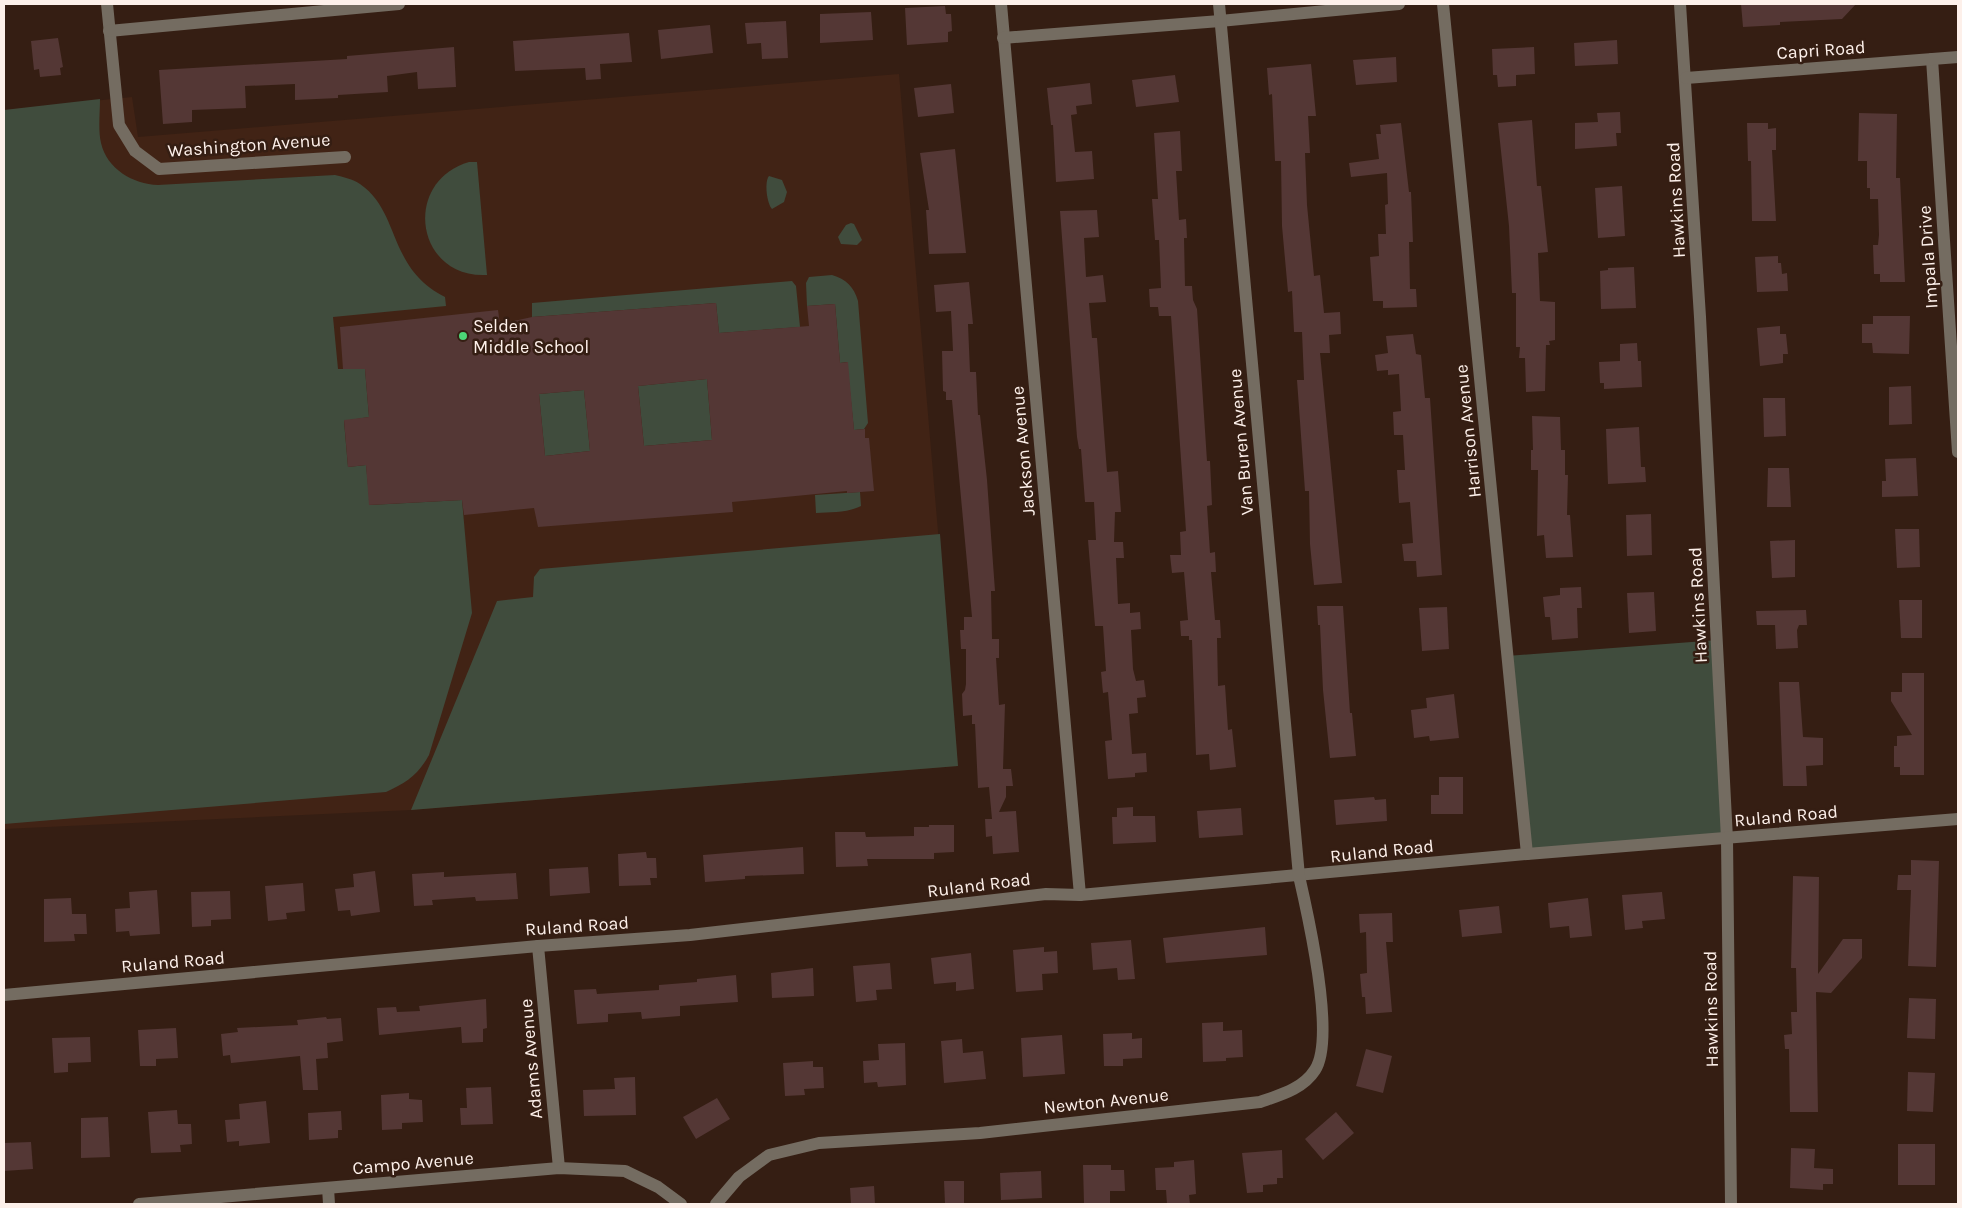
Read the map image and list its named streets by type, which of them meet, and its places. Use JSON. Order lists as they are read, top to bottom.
{
  "streets": {
    "street": [
      "Capri Road",
      "Washington Avenue",
      "Hawkins Road",
      "Impala Drive",
      "Harrison Avenue",
      "Van Buren Avenue",
      "Jackson Avenue",
      "Ruland Road",
      "Adams Avenue",
      "Newton Avenue",
      "Campo Avenue"
    ]
  },
  "crossings": [
    ["Capri Road", "Hawkins Road"],
    ["Capri Road", "Impala Drive"],
    ["Hawkins Road", "Ruland Road"],
    ["Harrison Avenue", "Ruland Road"],
    ["Van Buren Avenue", "Ruland Road"],
    ["Van Buren Avenue", "Newton Avenue"],
    ["Jackson Avenue", "Ruland Road"],
    ["Ruland Road", "Adams Avenue"],
    ["Ruland Road", "Newton Avenue"],
    ["Adams Avenue", "Campo Avenue"]
  ],
  "places": ["Selden Middle School"]
}
